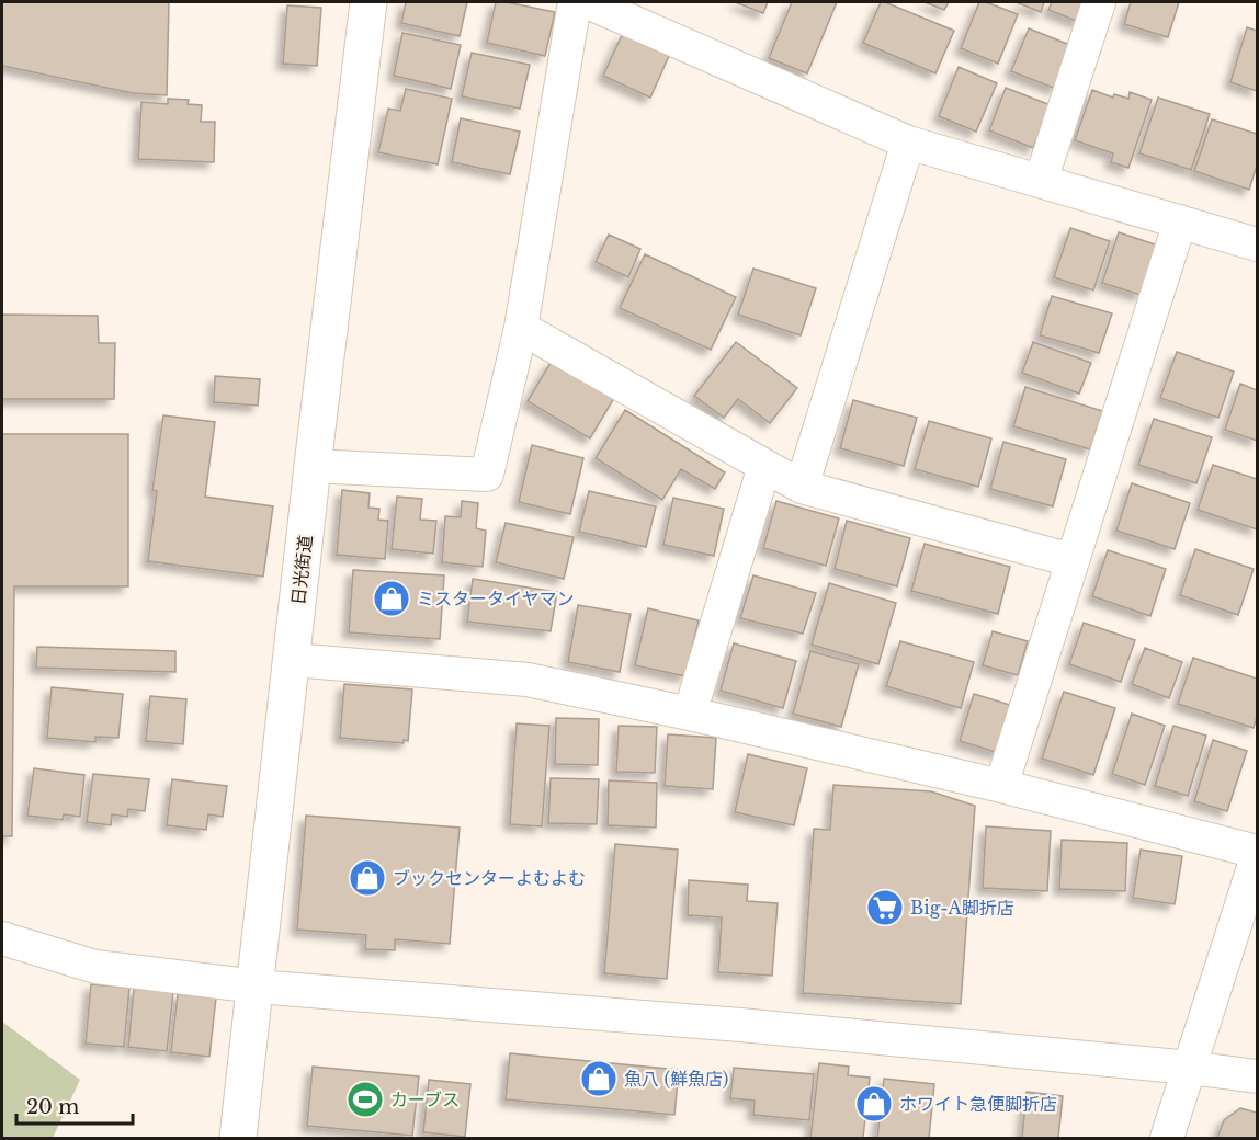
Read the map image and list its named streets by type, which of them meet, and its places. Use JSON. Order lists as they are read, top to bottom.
{
  "streets": {
    "street": ["日光街道"]
  },
  "places": {
    "shop": [
      "ミスタータイヤマン",
      "ブックセンターよむよむ",
      "魚八 (鮮魚店)",
      "ホワイト急便脚折店"
    ],
    "supermarket": ["Big-A脚折店"],
    "sports": ["カーブス"]
  },
  "scale_bar": "20 m"
}
